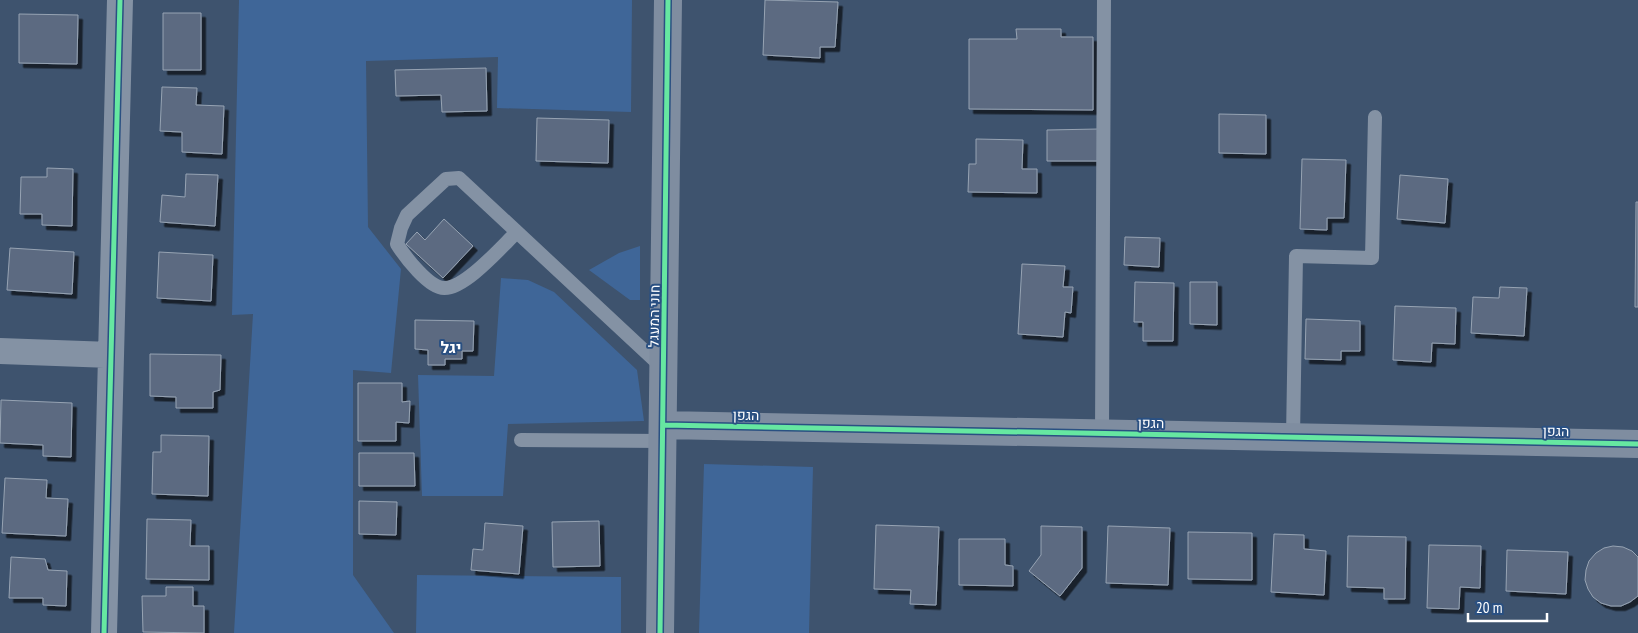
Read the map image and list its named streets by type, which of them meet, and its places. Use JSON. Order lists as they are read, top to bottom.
{
  "streets": {
    "street": ["חוני המעגל", "הגפן"]
  },
  "crossings": [
    ["חוני המעגל", "הגפן"]
  ],
  "districts": ["יגל"],
  "scale_bar": "20 m"
}
